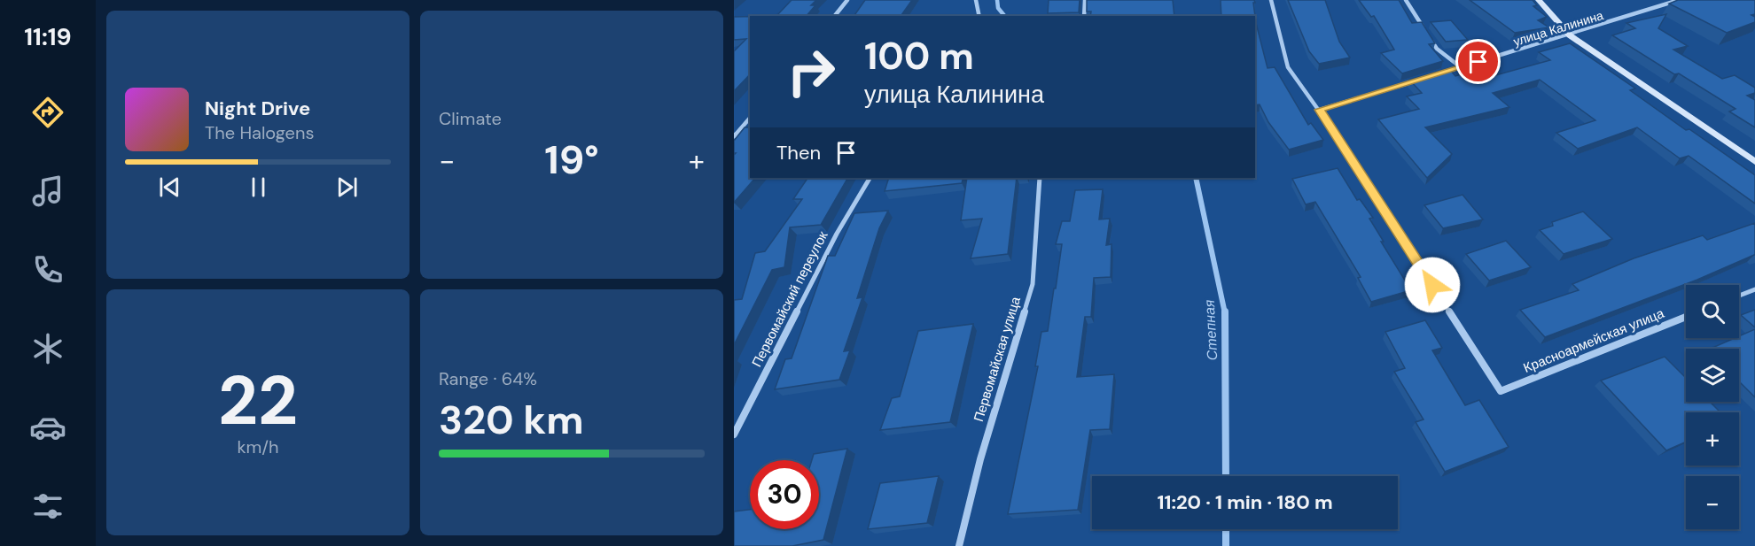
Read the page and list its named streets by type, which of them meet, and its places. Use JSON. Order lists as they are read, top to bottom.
{
  "streets": {
    "street": [
      "улица Калинина",
      "Первомайский переулок",
      "Красноармейская улица",
      "Первомайская улица"
    ]
  },
  "water": ["Степная"],
  "page": {
    "tabs": "11:19",
    "tile": [
      "Climate",
      ["22", "km/h"],
      ["Range · 64%", "320 km"]
    ],
    "turn": ["100 m", "улица Калинина"],
    "song": ["Night Drive", "The Halogens"],
    "then": "Then",
    "heat": ["−", "19°", "+"],
    "map_buttons": ["+", "−"],
    "limit": "30",
    "trip": "11:20 · 1 min · 180 m"
  }
}
